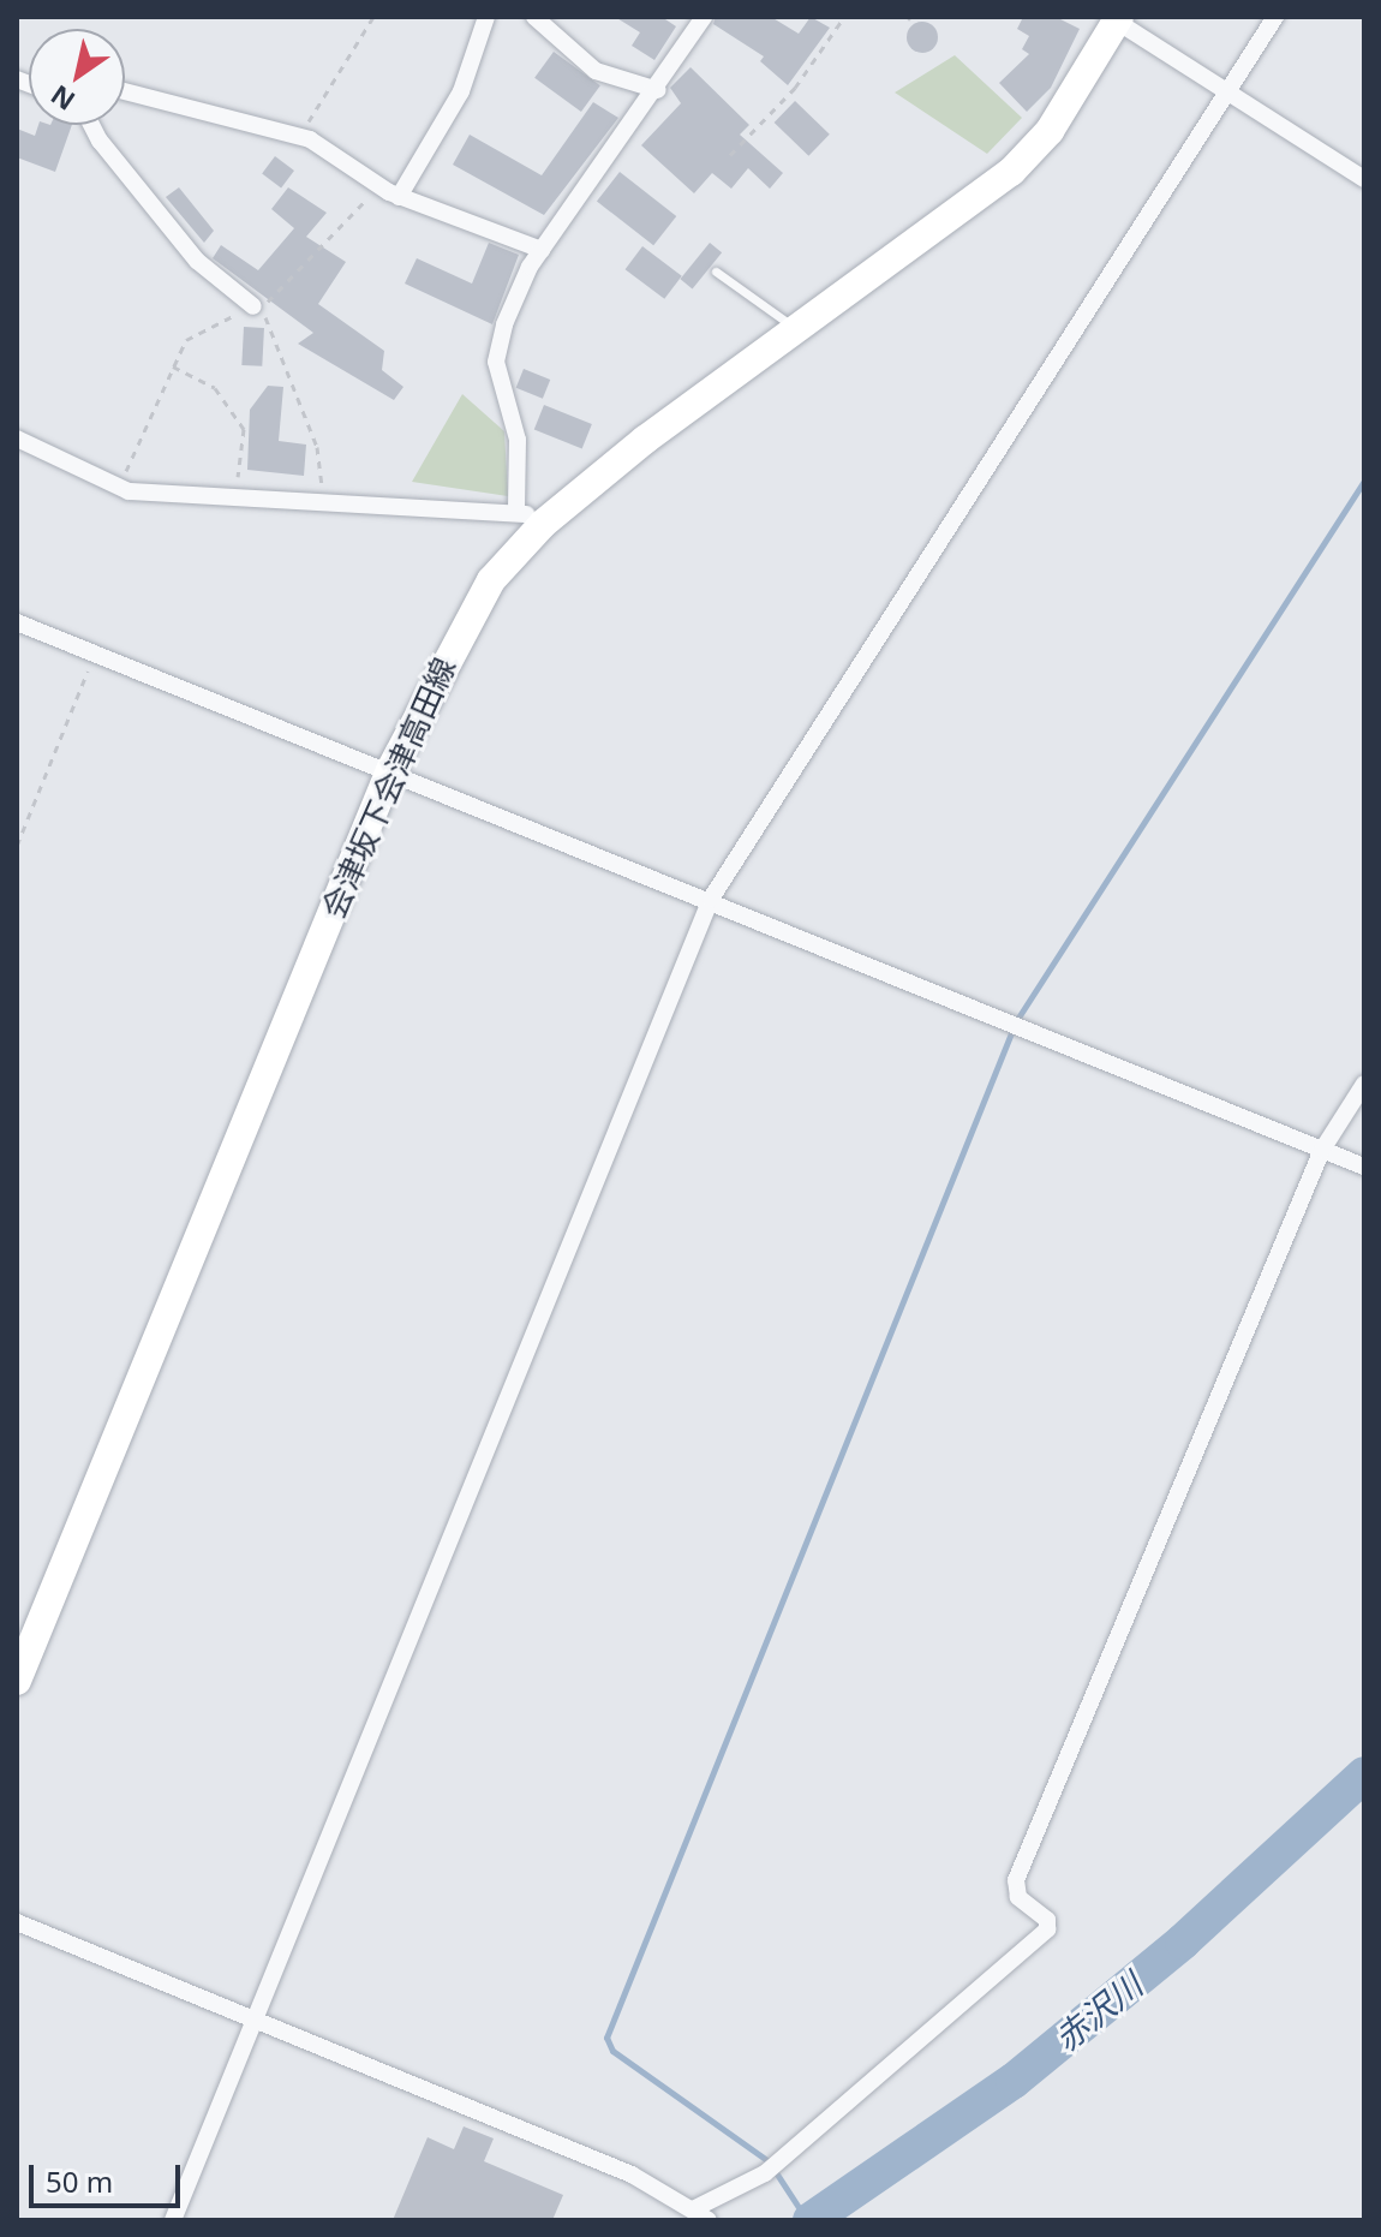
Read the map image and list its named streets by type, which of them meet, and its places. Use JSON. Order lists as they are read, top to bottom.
{
  "streets": {
    "main road": ["会津坂下会津高田線"]
  },
  "water": ["赤沢川"],
  "scale_bar": "50 m",
  "north": "bottom left"
}
